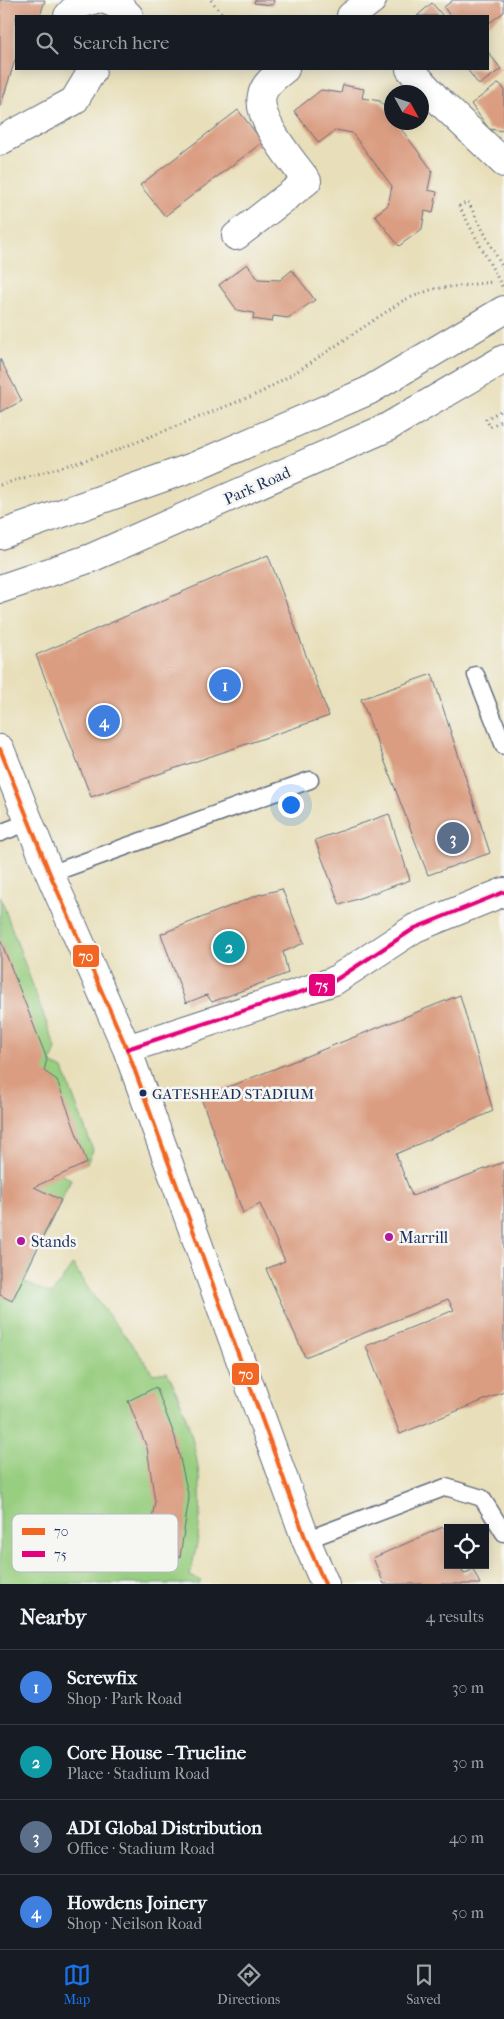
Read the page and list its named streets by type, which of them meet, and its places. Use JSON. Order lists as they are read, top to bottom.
{
  "streets": {
    "main road": ["Park Road"]
  },
  "places": ["GATESHEAD STADIUM", "Marrill", "Stands"],
  "lines": ["transit line 70", "transit line 75"],
  "legend": ["70", "75"],
  "north": "bottom right",
  "page": {
    "search": "Search here",
    "pins": [
      "1",
      "4",
      "3",
      "2"
    ],
    "heading": ["Nearby", "4 results"],
    "list": [
      {
        "mark": "1",
        "name": "Screwfix",
        "note": "Shop · Park Road",
        "value": "30 m"
      },
      {
        "mark": "2",
        "name": "Core House - Trueline",
        "note": "Place · Stadium Road",
        "value": "30 m"
      },
      {
        "mark": "3",
        "name": "ADI Global Distribution",
        "note": "Office · Stadium Road",
        "value": "40 m"
      },
      {
        "mark": "4",
        "name": "Howdens Joinery",
        "note": "Shop · Neilson Road",
        "value": "50 m"
      }
    ],
    "nav": ["Map", "Directions", "Saved"]
  }
}
